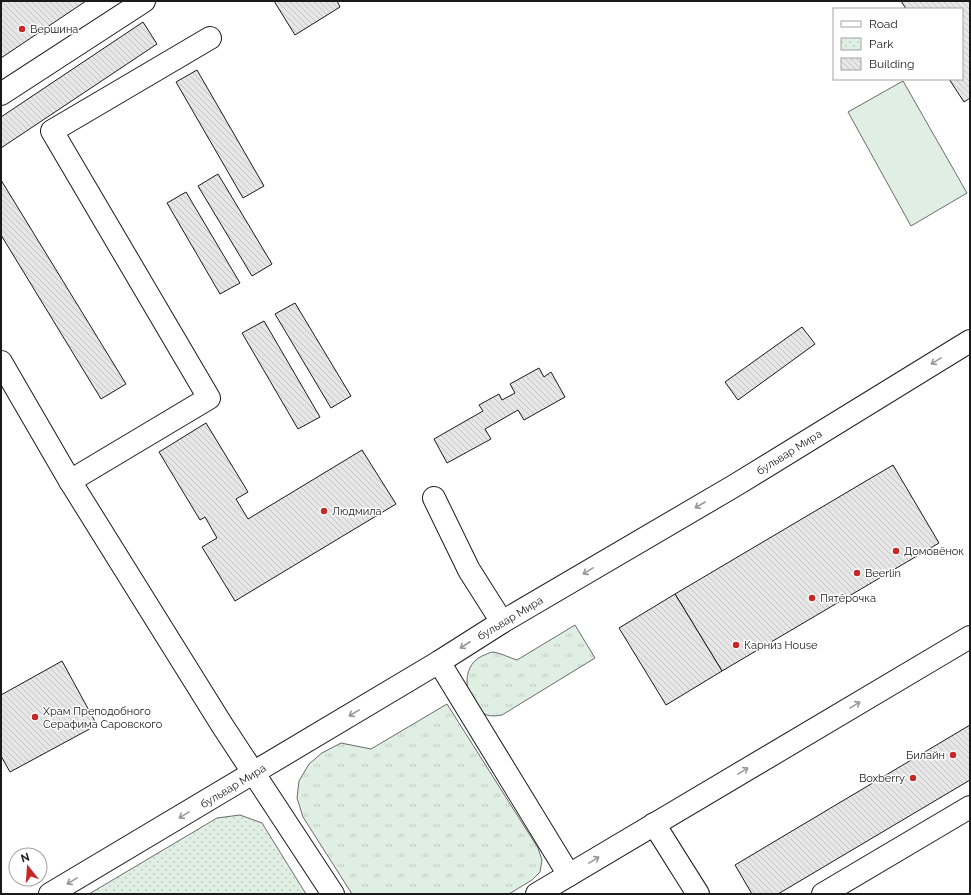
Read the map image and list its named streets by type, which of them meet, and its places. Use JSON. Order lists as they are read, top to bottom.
{
  "streets": {
    "street": ["бульвар Мира"]
  },
  "one_way": ["бульвар Мира"],
  "places": [
    "Вершина",
    "Людмила",
    "Домовёнок",
    "Beerlin",
    "Пятёрочка",
    "Карниз House",
    "Храм Преподобного Серафима Саровского",
    "Билайн",
    "Boxberry"
  ],
  "legend": ["Road", "Park", "Building"],
  "north": "top"
}
